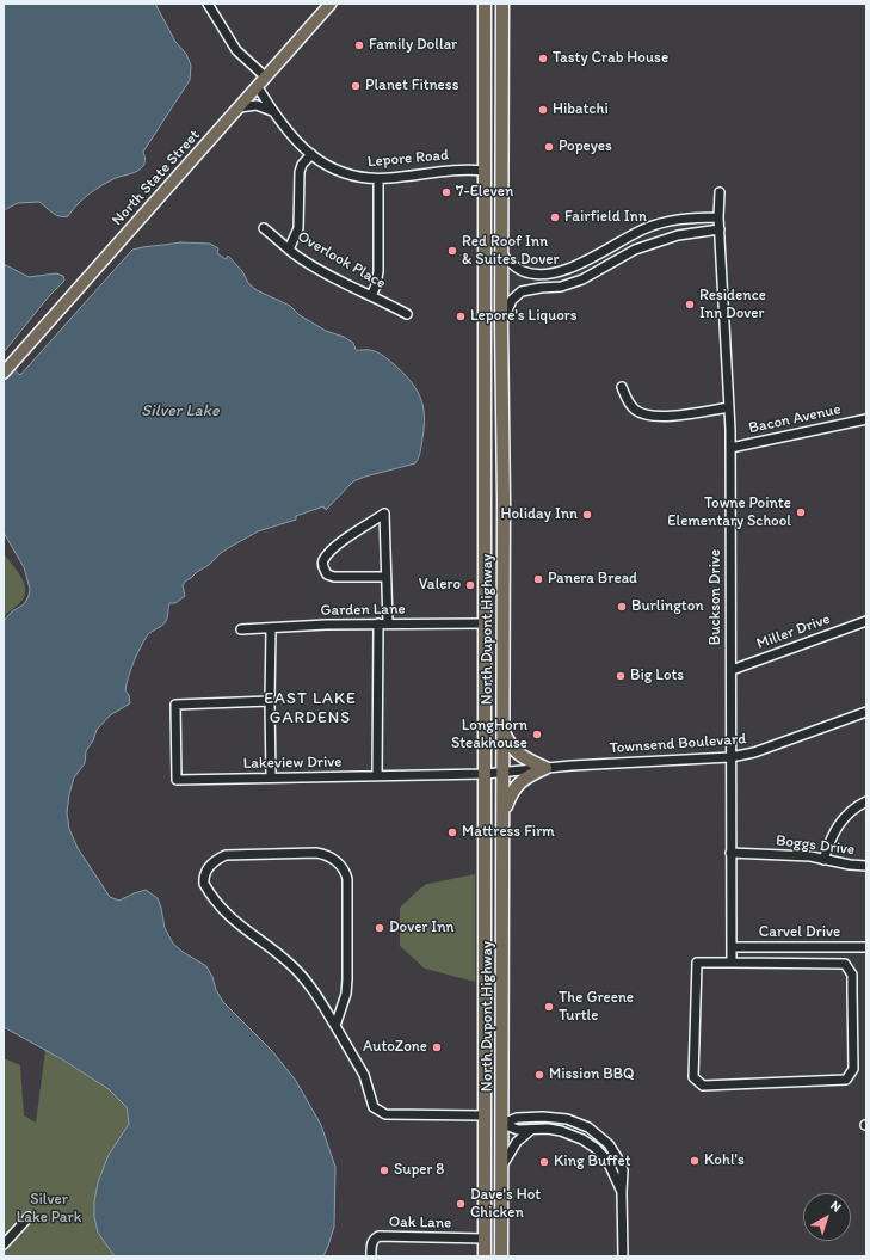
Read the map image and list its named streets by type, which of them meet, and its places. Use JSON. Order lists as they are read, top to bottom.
{
  "streets": {
    "highway": ["North Dupont Highway"],
    "main road": ["North State Street"],
    "street": [
      "Lepore Road",
      "Overlook Place",
      "Bacon Avenue",
      "Buckson Drive",
      "Garden Lane",
      "Miller Drive",
      "Townsend Boulevard",
      "Lakeview Drive",
      "Boggs Drive",
      "Carvel Drive",
      "Oak Lane"
    ]
  },
  "crossings": [
    ["Lepore Road", "North State Street"],
    ["Lepore Road", "North Dupont Highway"],
    ["Bacon Avenue", "Buckson Drive"],
    ["Buckson Drive", "Miller Drive"],
    ["Buckson Drive", "Townsend Boulevard"],
    ["Buckson Drive", "Boggs Drive"],
    ["Buckson Drive", "Carvel Drive"],
    ["Garden Lane", "North Dupont Highway"],
    ["North Dupont Highway", "Townsend Boulevard"],
    ["North Dupont Highway", "Lakeview Drive"],
    ["North Dupont Highway", "Oak Lane"],
    ["Townsend Boulevard", "Lakeview Drive"]
  ],
  "districts": ["EAST LAKE GARDENS"],
  "water": ["Silver Lake"],
  "parks": ["Silver Lake Park"],
  "places": [
    "Family Dollar",
    "Tasty Crab House",
    "Planet Fitness",
    "Hibatchi",
    "Popeyes",
    "7-Eleven",
    "Fairfield Inn",
    "Red Roof Inn & Suites Dover",
    "Residence Inn Dover",
    "Lepore's Liquors",
    "Towne Pointe Elementary School",
    "Holiday Inn",
    "Panera Bread",
    "Valero",
    "Burlington",
    "Big Lots",
    "LongHorn Steakhouse",
    "Mattress Firm",
    "Dover Inn",
    "The Greene Turtle",
    "AutoZone",
    "Mission BBQ",
    "Kohl's",
    "King Buffet",
    "Super 8",
    "Dave's Hot Chicken"
  ],
  "north": "top right"
}
